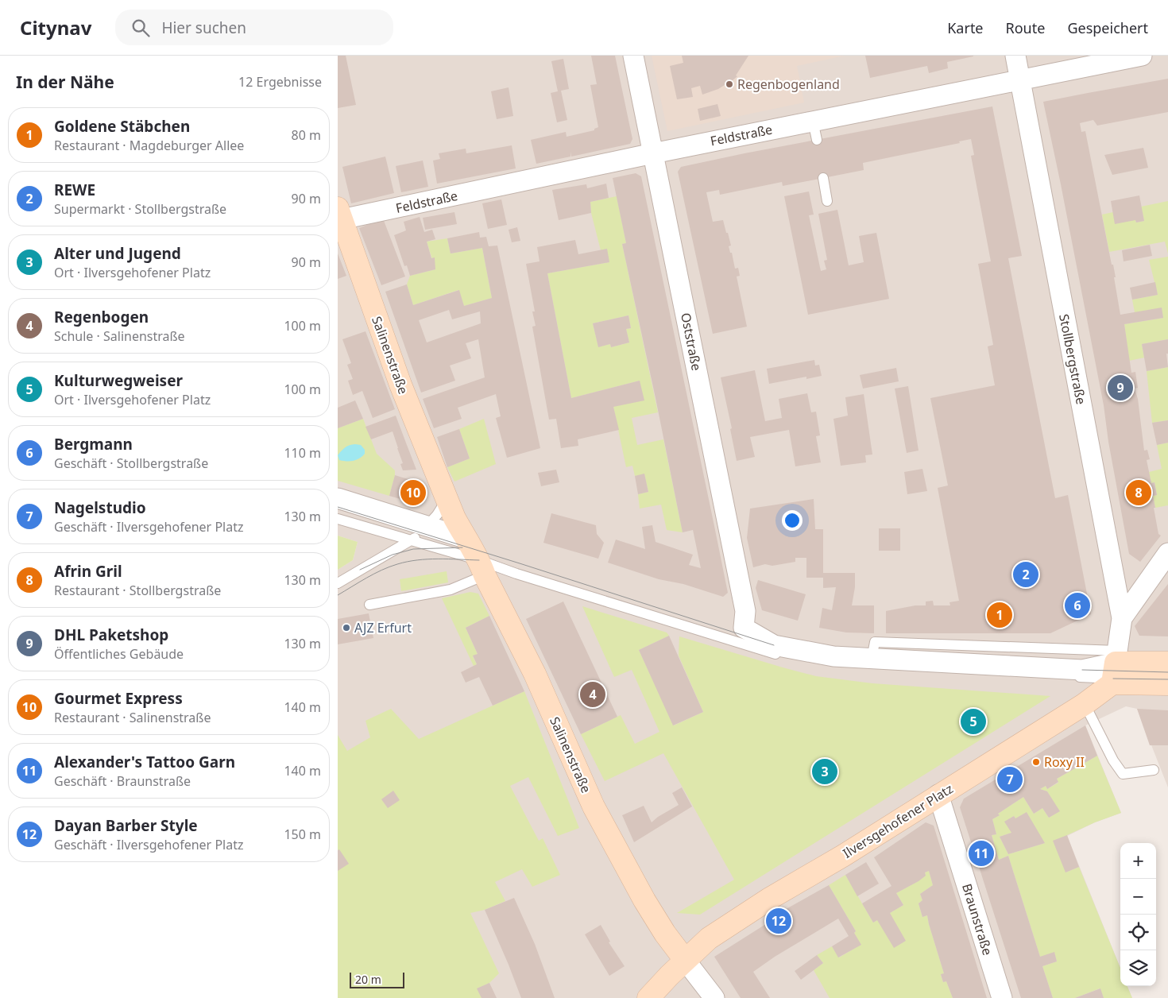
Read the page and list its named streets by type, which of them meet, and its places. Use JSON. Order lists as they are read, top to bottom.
{
  "streets": {
    "street": [
      "Feldstraße",
      "Oststraße",
      "Salinenstraße",
      "Stollbergstraße",
      "Ilversgehofener Platz",
      "Braunstraße"
    ]
  },
  "crossings": [
    ["Feldstraße", "Oststraße"],
    ["Feldstraße", "Salinenstraße"],
    ["Feldstraße", "Stollbergstraße"],
    ["Salinenstraße", "Ilversgehofener Platz"],
    ["Stollbergstraße", "Ilversgehofener Platz"],
    ["Ilversgehofener Platz", "Braunstraße"]
  ],
  "places": ["Regenbogenland", "AJZ Erfurt", "Roxy II"],
  "scale_bar": "20 m",
  "page": {
    "header": "Citynav",
    "search": "Hier suchen",
    "nav": ["Karte", "Route", "Gespeichert"],
    "heading": ["In der Nähe", "12 Ergebnisse"],
    "list": [
      {
        "mark": "1",
        "name": "Goldene Stäbchen",
        "note": "Restaurant · Magdeburger Allee",
        "value": "80 m"
      },
      {
        "mark": "2",
        "name": "REWE",
        "note": "Supermarkt · Stollbergstraße",
        "value": "90 m"
      },
      {
        "mark": "3",
        "name": "Alter und Jugend",
        "note": "Ort · Ilversgehofener Platz",
        "value": "90 m"
      },
      {
        "mark": "4",
        "name": "Regenbogen",
        "note": "Schule · Salinenstraße",
        "value": "100 m"
      },
      {
        "mark": "5",
        "name": "Kulturwegweiser",
        "note": "Ort · Ilversgehofener Platz",
        "value": "100 m"
      },
      {
        "mark": "6",
        "name": "Bergmann",
        "note": "Geschäft · Stollbergstraße",
        "value": "110 m"
      },
      {
        "mark": "7",
        "name": "Nagelstudio",
        "note": "Geschäft · Ilversgehofener Platz",
        "value": "130 m"
      },
      {
        "mark": "8",
        "name": "Afrin Gril",
        "note": "Restaurant · Stollbergstraße",
        "value": "130 m"
      },
      {
        "mark": "9",
        "name": "DHL Paketshop",
        "note": "Öffentliches Gebäude",
        "value": "130 m"
      },
      {
        "mark": "10",
        "name": "Gourmet Express",
        "note": "Restaurant · Salinenstraße",
        "value": "140 m"
      },
      {
        "mark": "11",
        "name": "Alexander's Tattoo Garn",
        "note": "Geschäft · Braunstraße",
        "value": "140 m"
      },
      {
        "mark": "12",
        "name": "Dayan Barber Style",
        "note": "Geschäft · Ilversgehofener Platz",
        "value": "150 m"
      }
    ],
    "pins": [
      "9",
      "8",
      "10",
      "2",
      "6",
      "1",
      "4",
      "5",
      "3",
      "7",
      "11",
      "12"
    ],
    "map_buttons": ["+", "−"],
    "scale": "20 m"
  }
}
